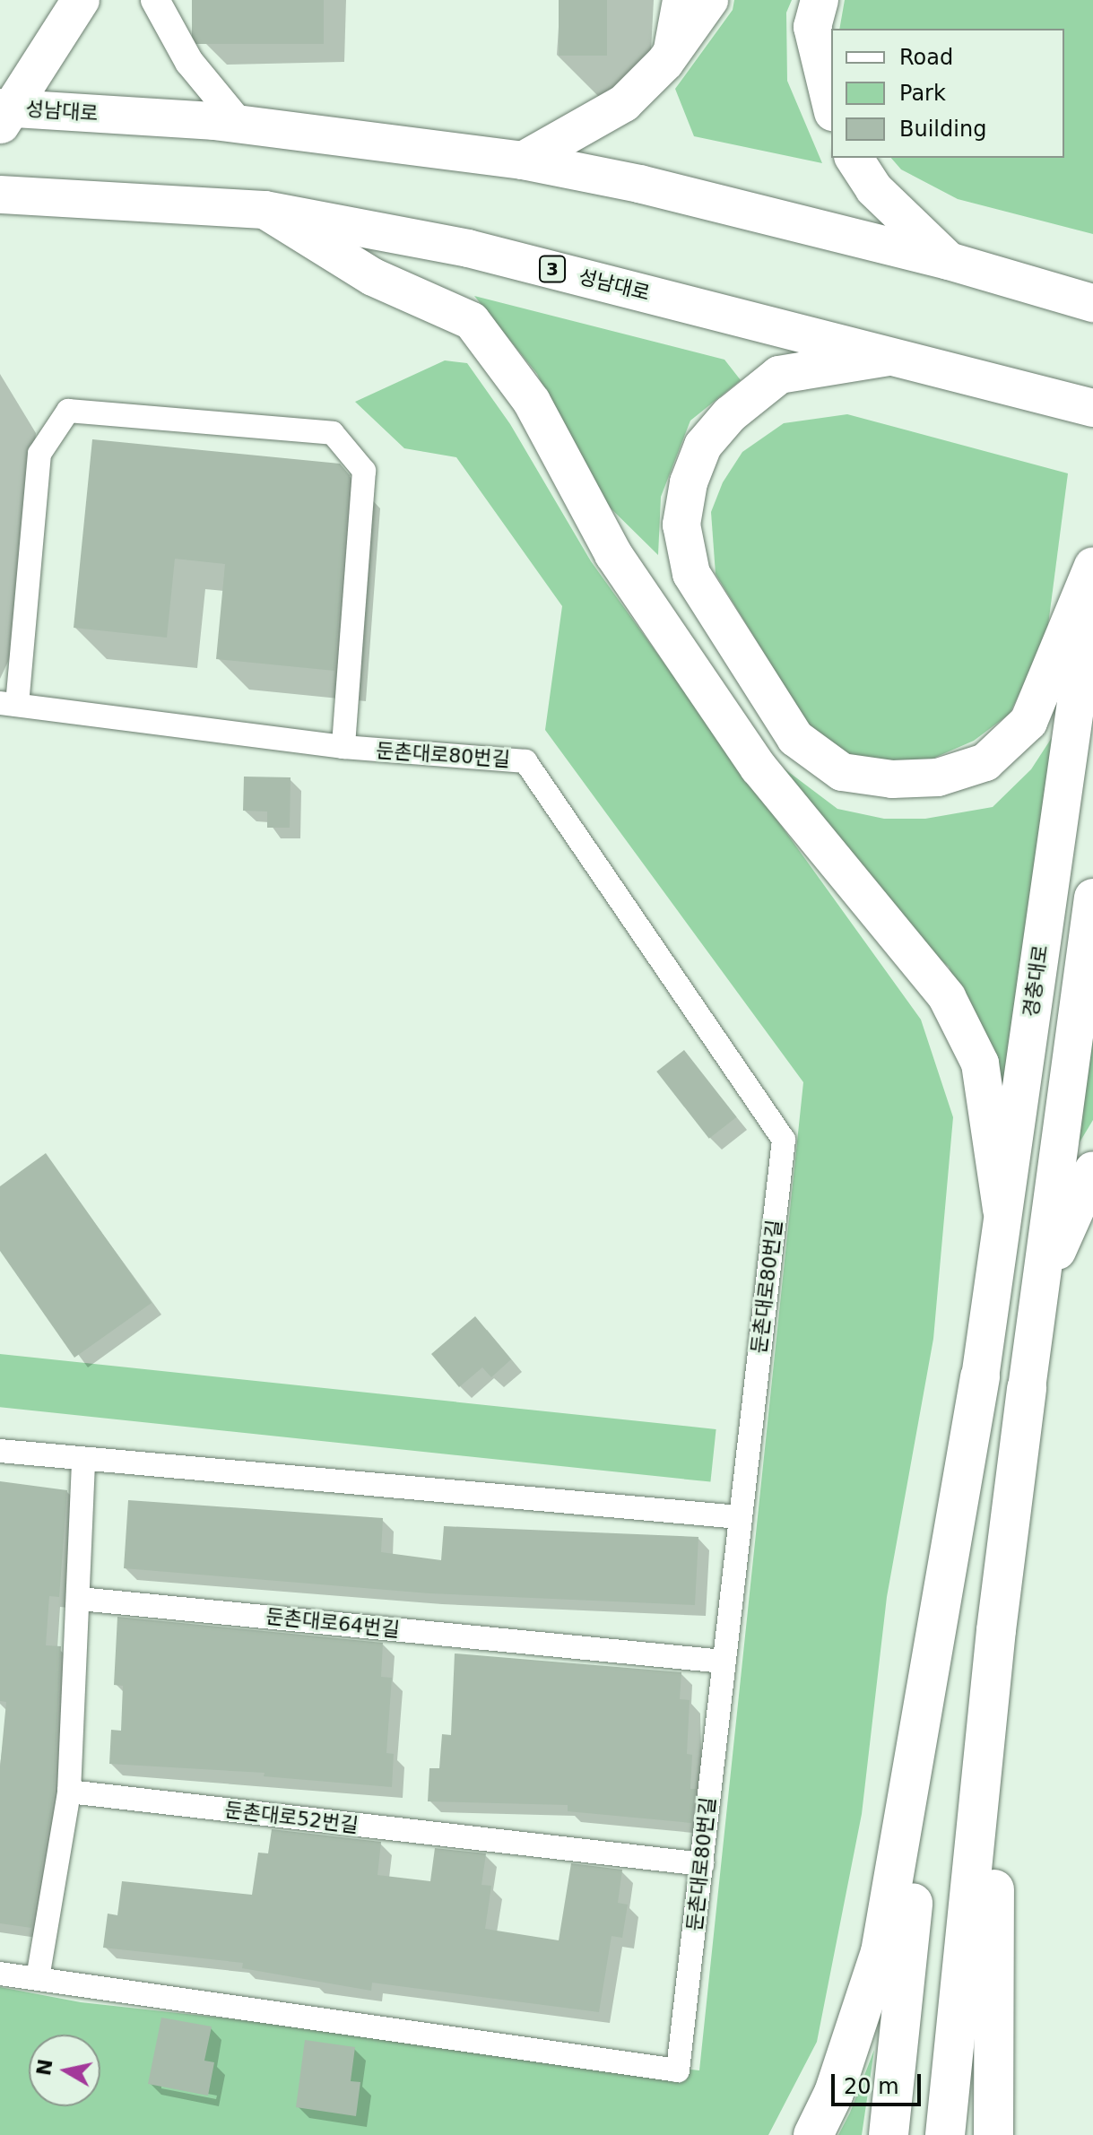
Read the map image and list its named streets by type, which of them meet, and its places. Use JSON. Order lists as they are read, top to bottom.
{
  "streets": {
    "main road": ["성남대로", "3", "경충대로"],
    "street": ["둔촌대로80번길", "둔촌대로64번길", "둔촌대로52번길"]
  },
  "crossings": [
    ["둔촌대로80번길", "둔촌대로64번길"],
    ["둔촌대로80번길", "둔촌대로52번길"]
  ],
  "legend": ["Road", "Park", "Building"],
  "scale_bar": "20 m",
  "north": "left"
}
